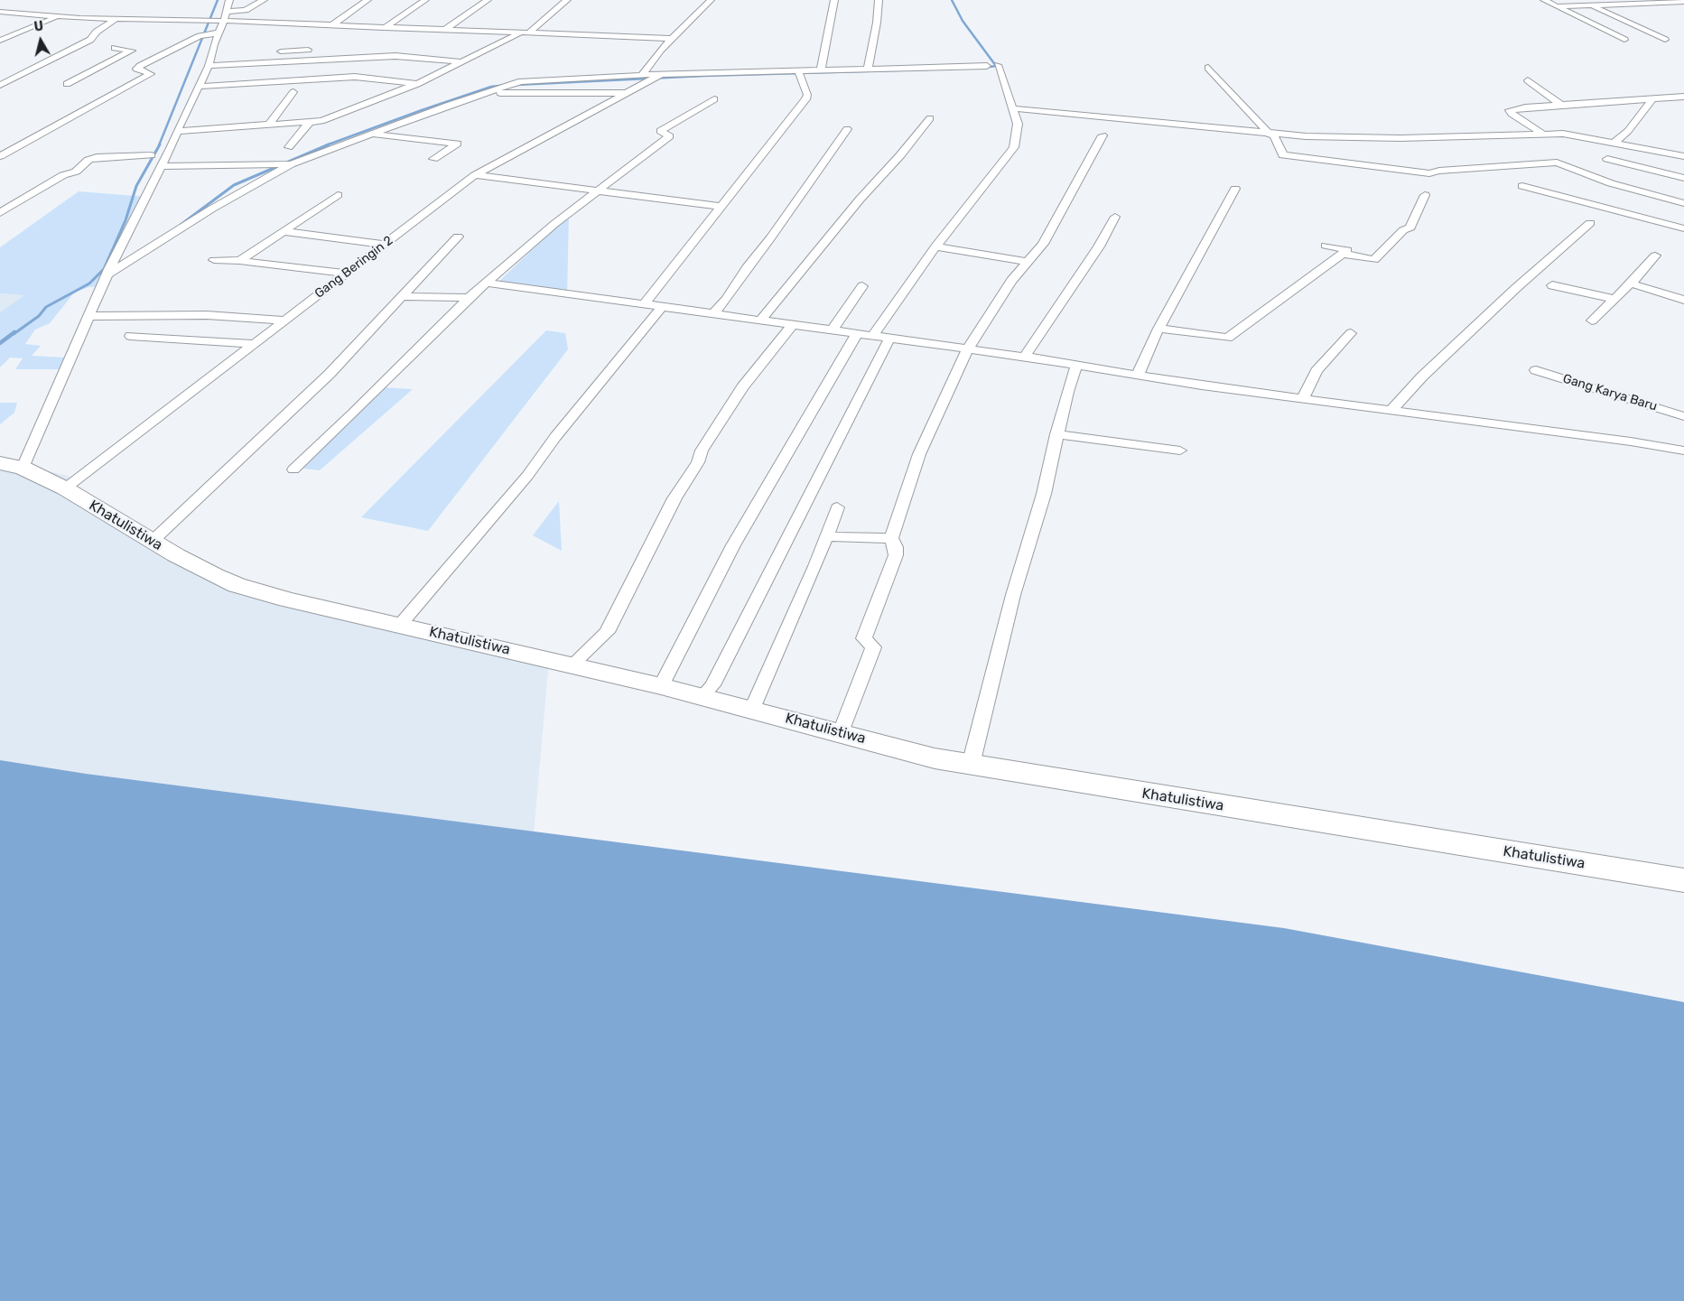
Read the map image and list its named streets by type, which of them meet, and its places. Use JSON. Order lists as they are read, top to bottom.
{
  "streets": {
    "highway": ["Khatulistiwa"],
    "street": ["Gang Beringin 2", "Gang Karya Baru"]
  },
  "crossings": [
    ["Gang Beringin 2", "Khatulistiwa"]
  ],
  "north": "top"
}
